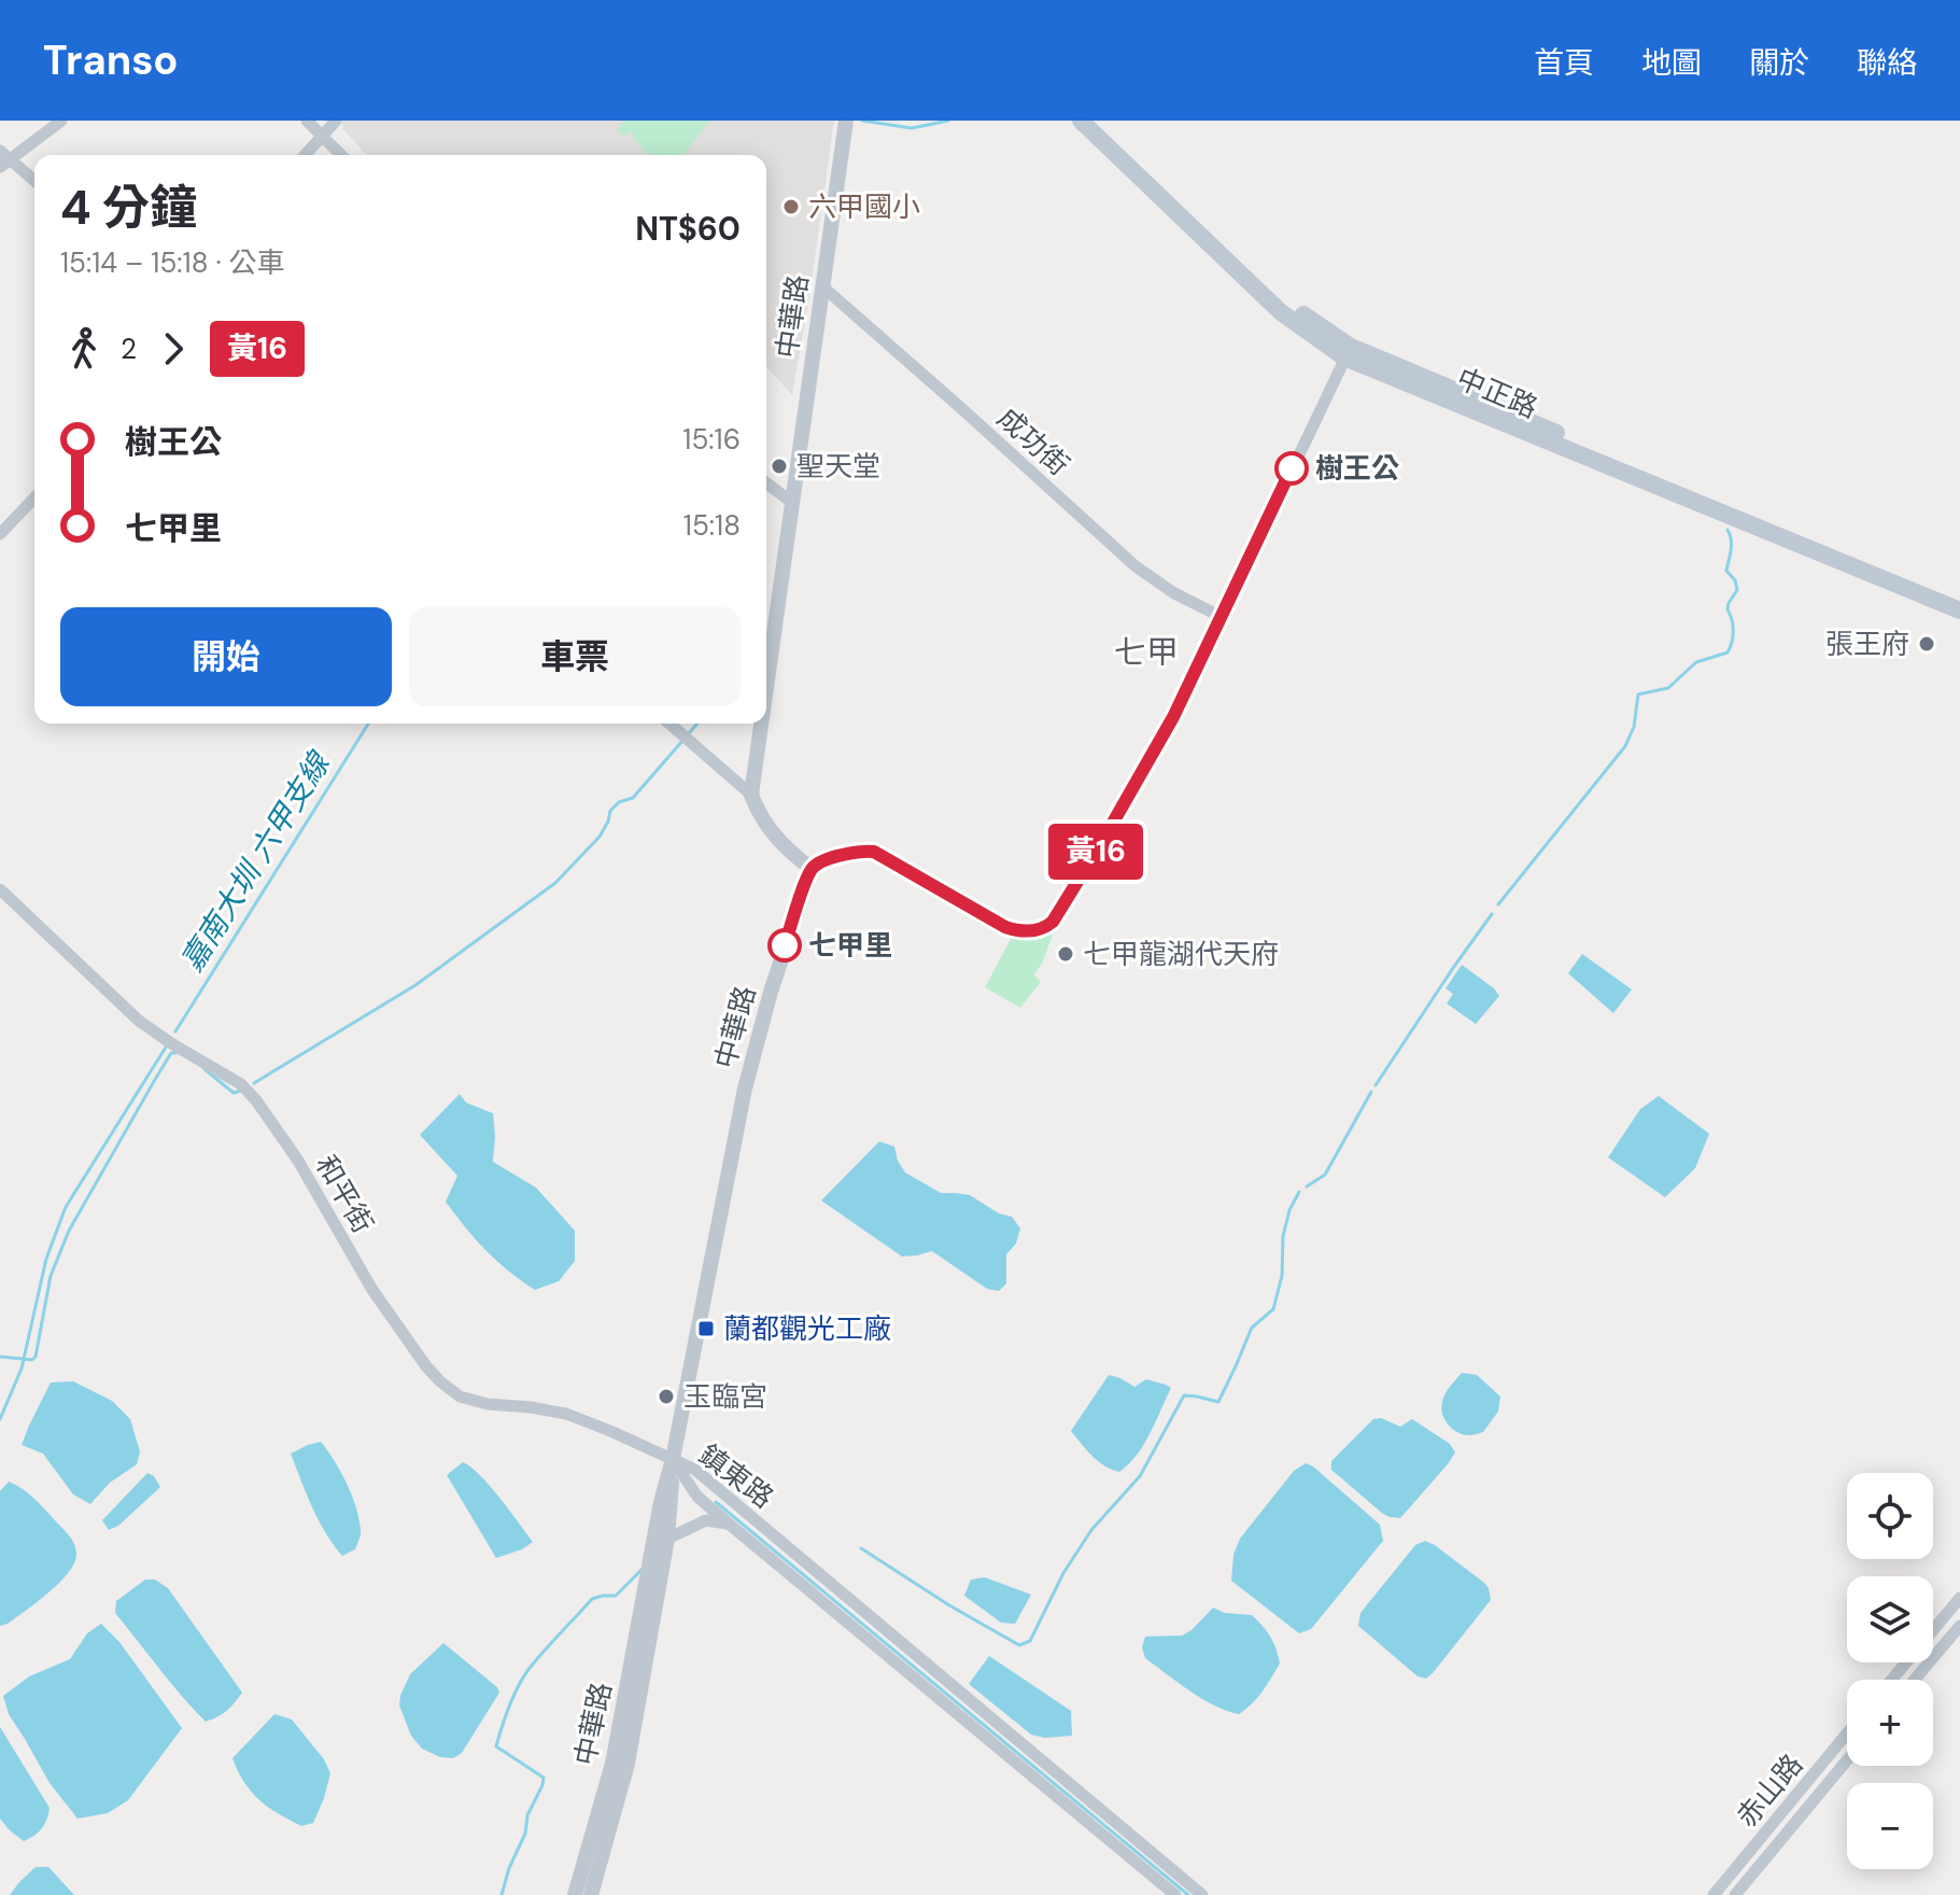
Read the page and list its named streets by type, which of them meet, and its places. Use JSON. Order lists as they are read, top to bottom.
{
  "streets": {
    "main road": ["中正路"],
    "street": [
      "中華路",
      "成功街",
      "和平街",
      "鎮東路",
      "赤山路"
    ]
  },
  "crossings": [
    ["中華路", "成功街"],
    ["中華路", "和平街"],
    ["中華路", "鎮東路"],
    ["和平街", "鎮東路"]
  ],
  "districts": ["七甲"],
  "water": ["嘉南大圳 六甲支線"],
  "places": {
    "other": [
      "六甲國小",
      "聖天堂",
      "樹王公",
      "張王府",
      "七甲里",
      "七甲龍湖代天府",
      "玉臨宮"
    ],
    "transit": ["蘭都觀光工廠"]
  },
  "lines": ["bus line 黃16"],
  "page": {
    "header": "Transo",
    "nav": [
      "首頁",
      "地圖",
      "關於",
      "聯絡"
    ],
    "on_map": "黃16",
    "heading": ["4 分鐘", "15:14 – 15:18 · 公車", "NT$60"],
    "legs": ["2", "黃16"],
    "list": [
      {
        "name": "樹王公",
        "value": "15:16"
      },
      {
        "name": "七甲里",
        "value": "15:18"
      }
    ],
    "buttons": ["開始", "車票"],
    "map_buttons": ["+", "−"]
  }
}
